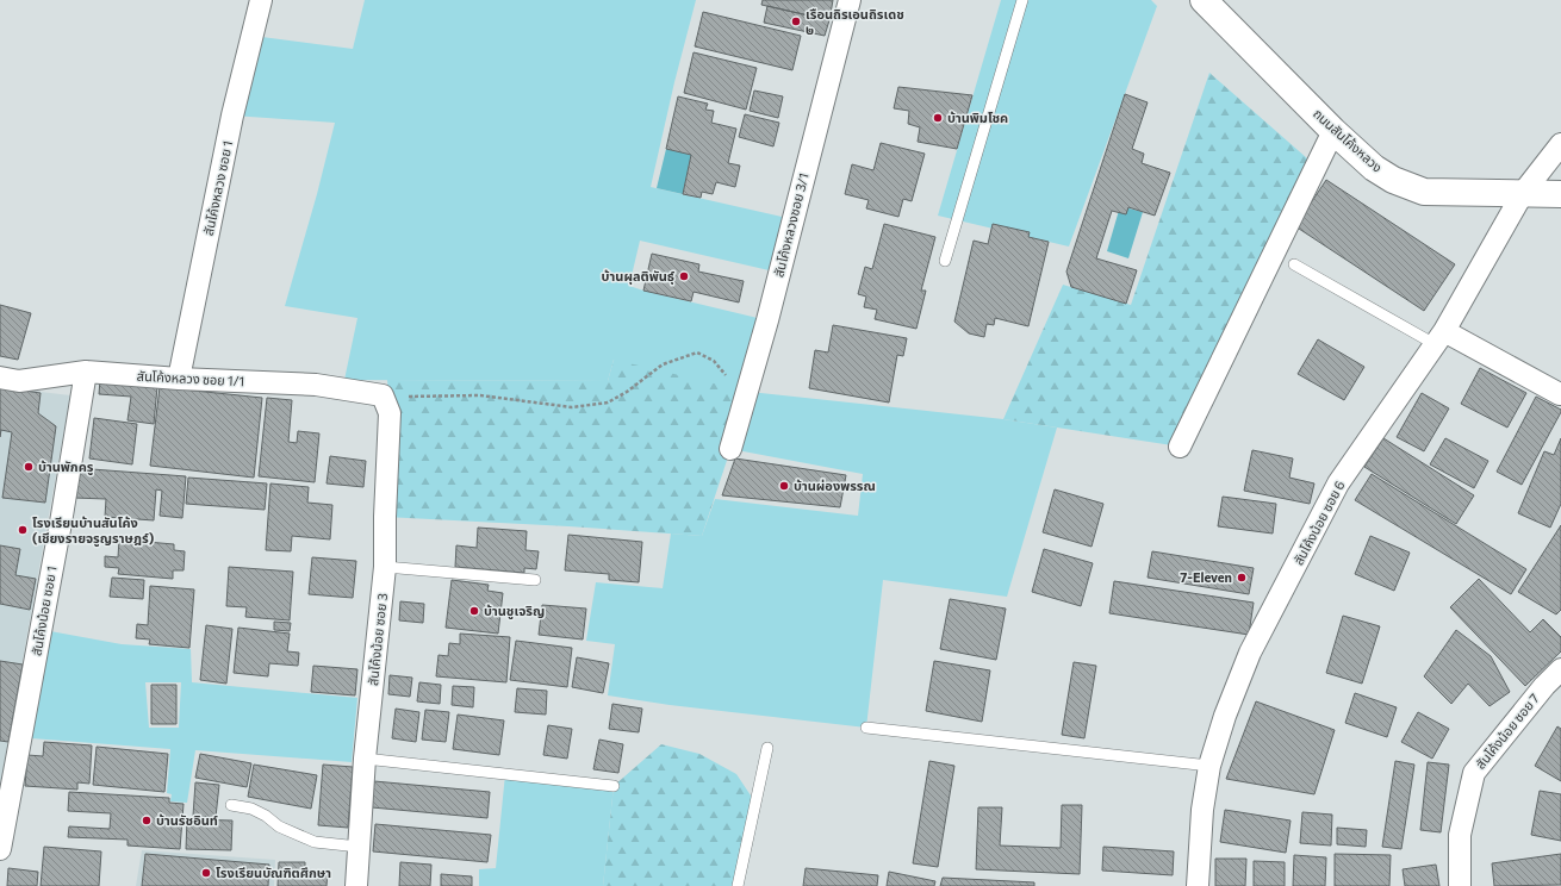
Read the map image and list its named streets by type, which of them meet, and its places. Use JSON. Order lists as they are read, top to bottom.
{
  "streets": {
    "street": [
      "ถนนสันโค้งหลวง",
      "สันโค้งหลวง ซอย 1",
      "สันโค้งหลวงซอย 3/1",
      "สันโค้งหลวง ซอย 1/1",
      "สันโค้งน้อย ซอย 6",
      "สันโค้งน้อย ซอย 1",
      "สันโค้งน้อย ซอย 3",
      "สันโค้งน้อย ซอย 7"
    ]
  },
  "crossings": [
    ["ถนนสันโค้งหลวง", "สันโค้งน้อย ซอย 6"],
    ["สันโค้งหลวง ซอย 1", "สันโค้งหลวง ซอย 1/1"],
    ["สันโค้งหลวง ซอย 1/1", "สันโค้งน้อย ซอย 1"],
    ["สันโค้งหลวง ซอย 1/1", "สันโค้งน้อย ซอย 3"]
  ],
  "places": [
    "เรือนถิรเอนถิรเดช ๒",
    "บ้านพิมโชค",
    "บ้านผุลติพันธ์ุ",
    "บ้านพักครู",
    "บ้านผ่องพรรณ",
    "โรงเรียนบ้านสันโค้ง (เชียงรายจรูญราษฎร์)",
    "7-Eleven",
    "บ้านชูเจริญ",
    "บ้านรัชอินท์",
    "โรงเรียนบัณฑิตศึกษา"
  ]
}
